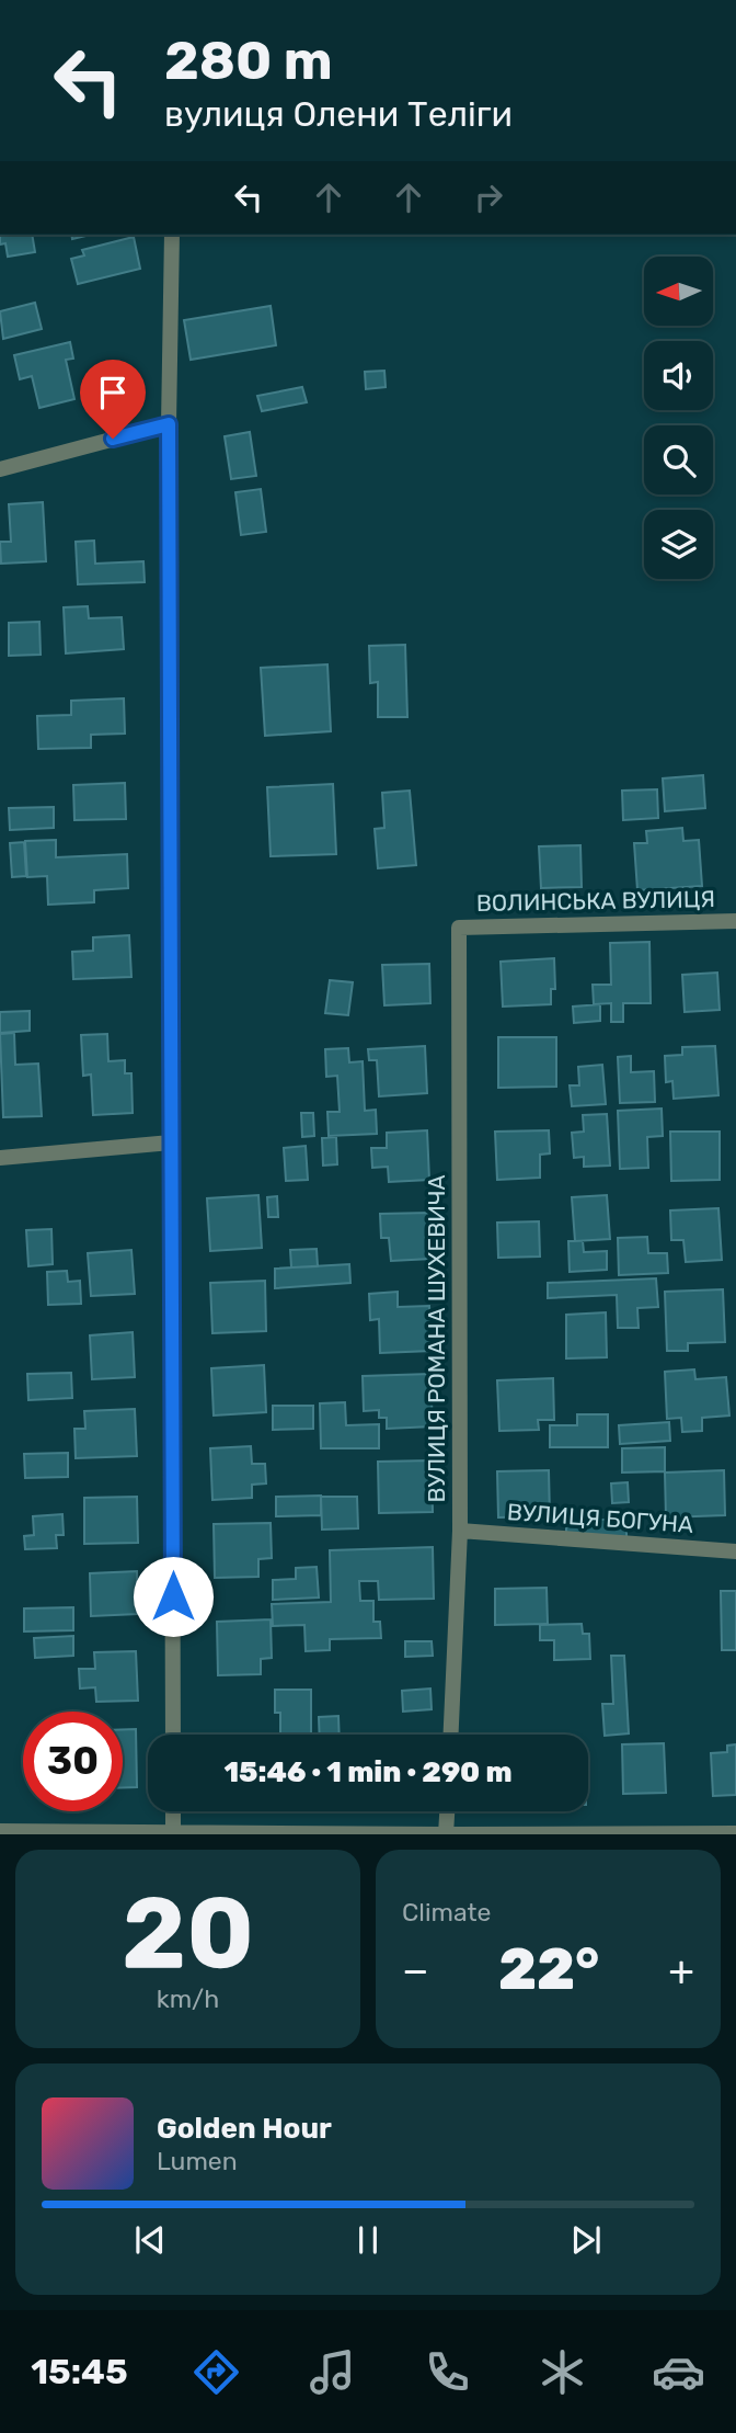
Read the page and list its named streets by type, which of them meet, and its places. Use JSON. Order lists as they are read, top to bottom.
{
  "streets": {
    "street": ["ВОЛИНСЬКА ВУЛИЦЯ", "ВУЛИЦЯ РОМАНА ШУХЕВИЧА", "ВУЛИЦЯ БОГУНА"]
  },
  "crossings": [
    ["ВОЛИНСЬКА ВУЛИЦЯ", "ВУЛИЦЯ РОМАНА ШУХЕВИЧА"],
    ["ВУЛИЦЯ РОМАНА ШУХЕВИЧА", "ВУЛИЦЯ БОГУНА"]
  ],
  "north": "left",
  "page": {
    "turn": ["280 m", "вулиця Олени Теліги"],
    "limit": "30",
    "trip": "15:46 · 1 min · 290 m",
    "tile": [
      ["20", "km/h"],
      "Climate"
    ],
    "heat": ["−", "22°", "+"],
    "song": ["Golden Hour", "Lumen"],
    "tabs": "15:45"
  }
}
